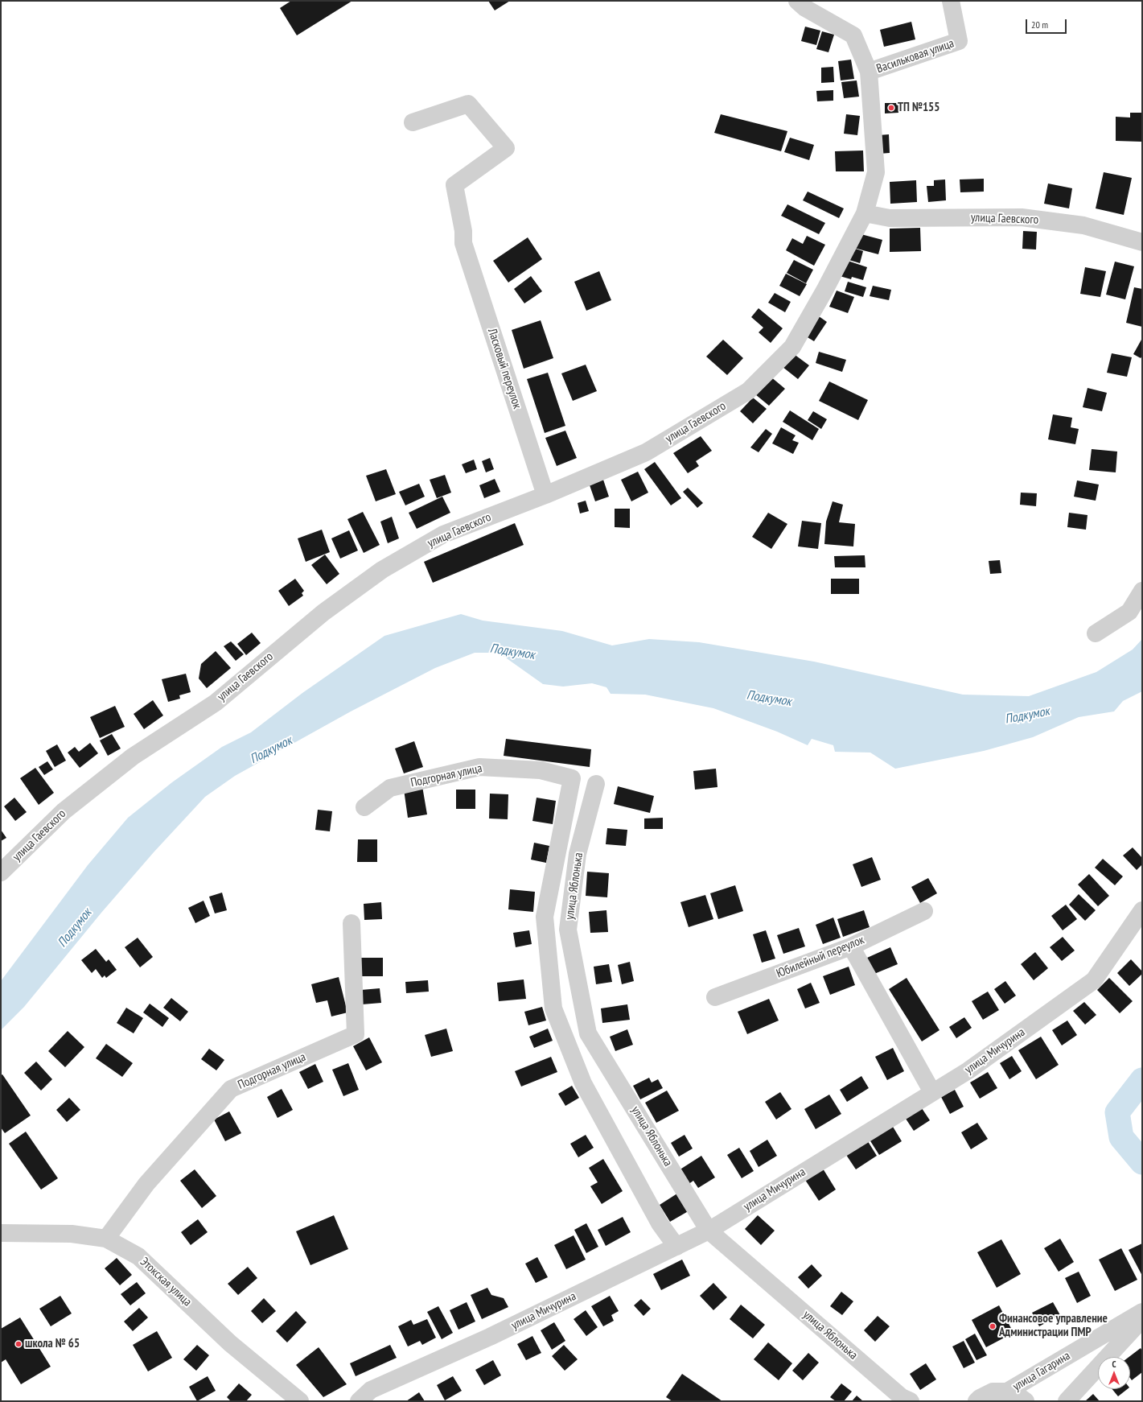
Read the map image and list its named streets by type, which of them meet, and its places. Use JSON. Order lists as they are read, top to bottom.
{
  "streets": {
    "street": [
      "Васильковая улица",
      "улица Гаевского",
      "Ласковый переулок",
      "Подгорная улица",
      "улица Яблонька",
      "Юбилейный переулок",
      "улица Мичурина",
      "Этокская улица",
      "улица Гагарина"
    ]
  },
  "crossings": [
    ["Васильковая улица", "улица Гаевского"],
    ["улица Гаевского", "Ласковый переулок"],
    ["Подгорная улица", "улица Яблонька"],
    ["Подгорная улица", "Этокская улица"],
    ["улица Яблонька", "улица Мичурина"]
  ],
  "water": ["Подкумок"],
  "places": ["ТП №155", "Финансовое управление Администрации ПМР", "школа № 65"],
  "scale_bar": "20 m",
  "north": "top"
}
